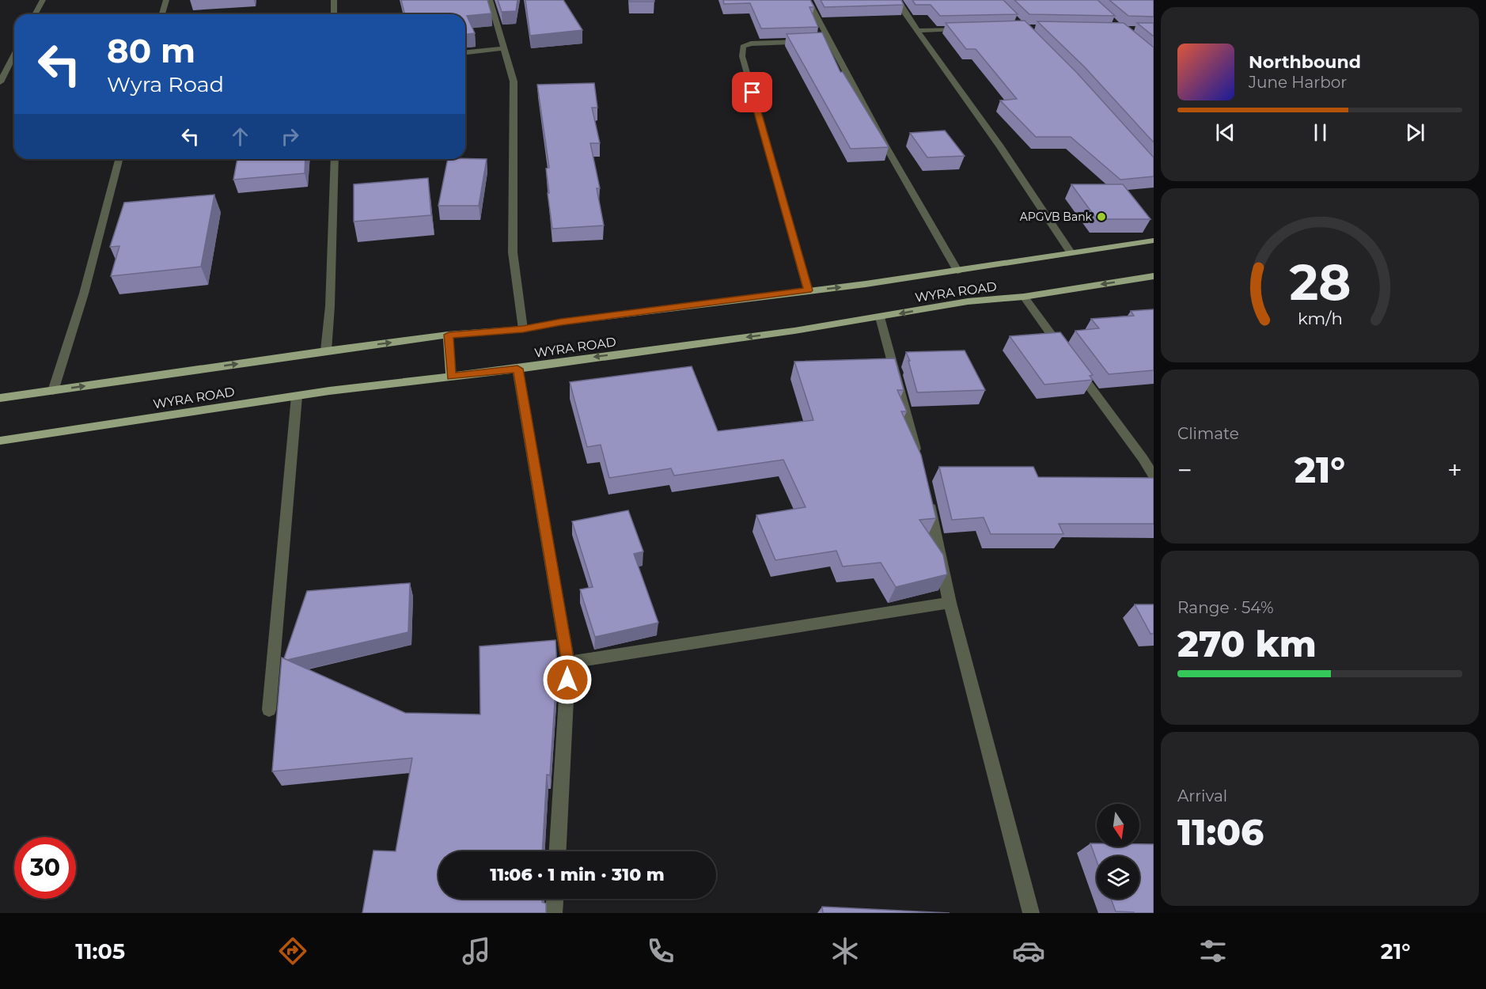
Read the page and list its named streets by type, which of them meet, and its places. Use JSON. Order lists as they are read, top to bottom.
{
  "streets": {
    "main road": ["WYRA ROAD"]
  },
  "places": ["APGVB Bank"],
  "north": "bottom",
  "page": {
    "turn": ["80 m", "Wyra Road"],
    "song": ["Northbound", "June Harbor"],
    "tile": [
      "Climate",
      ["Range · 54%", "270 km"],
      ["Arrival", "11:06"]
    ],
    "heat": ["−", "21°", "+"],
    "limit": "30",
    "trip": "11:06 · 1 min · 310 m",
    "tabs": ["11:05", "21°"],
    "gauge": ["28", "km/h"]
  }
}
